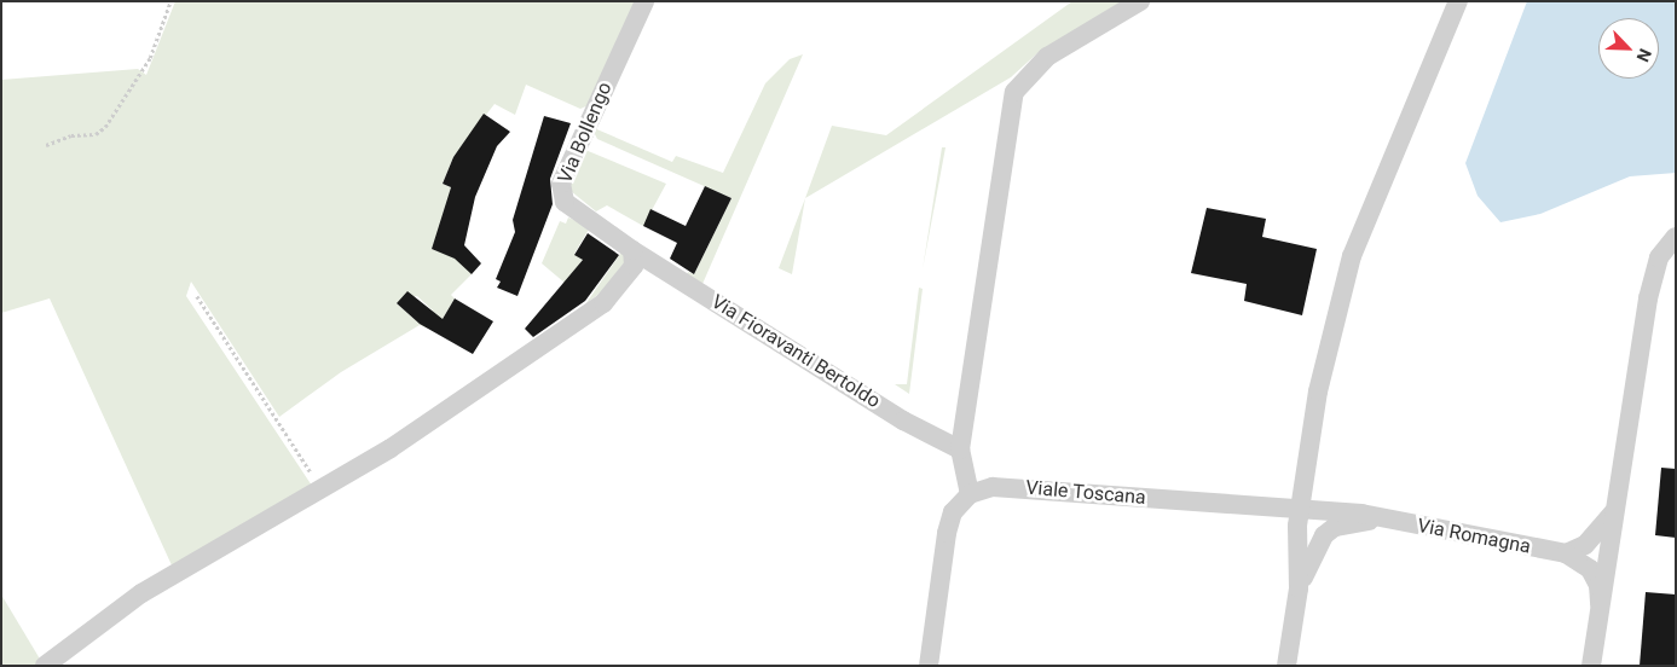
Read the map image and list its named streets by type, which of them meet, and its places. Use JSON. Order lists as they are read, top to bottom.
{
  "streets": {
    "street": [
      "Via Bollengo",
      "Via Fioravanti Bertoldo",
      "Viale Toscana",
      "Via Romagna"
    ]
  },
  "crossings": [
    ["Via Bollengo", "Via Fioravanti Bertoldo"],
    ["Viale Toscana", "Via Romagna"]
  ],
  "north": "bottom right"
}
